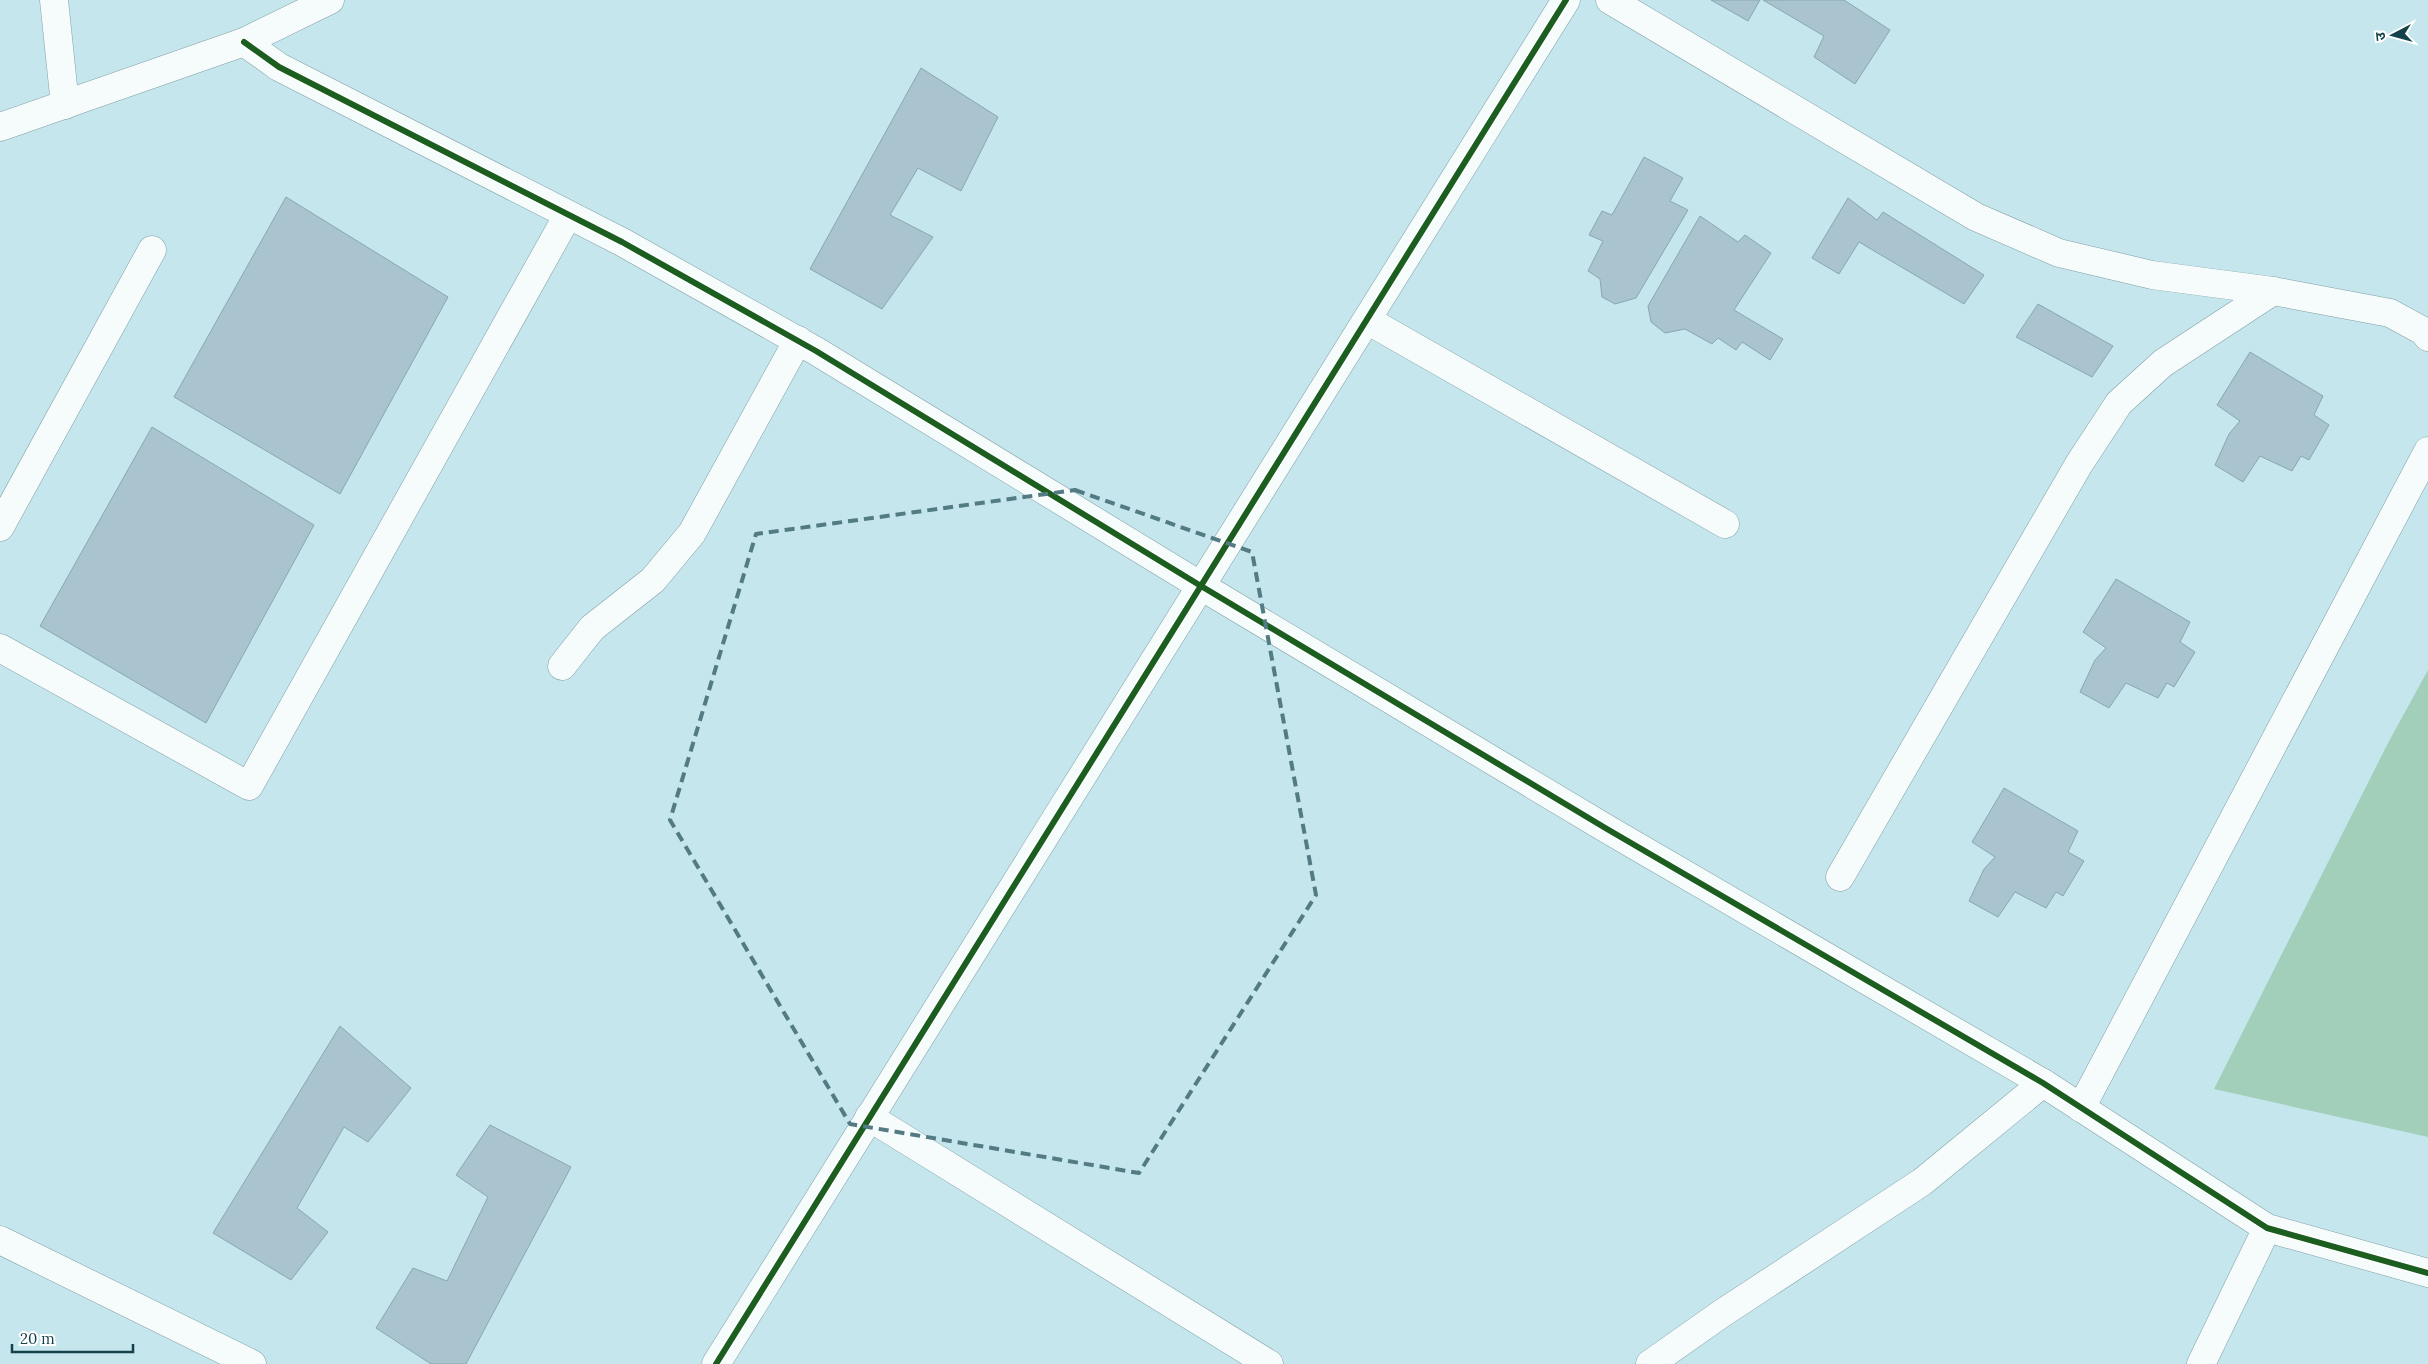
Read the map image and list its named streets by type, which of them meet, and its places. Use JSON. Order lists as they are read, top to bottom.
{
  "scale_bar": "20 m",
  "north": "left"
}
